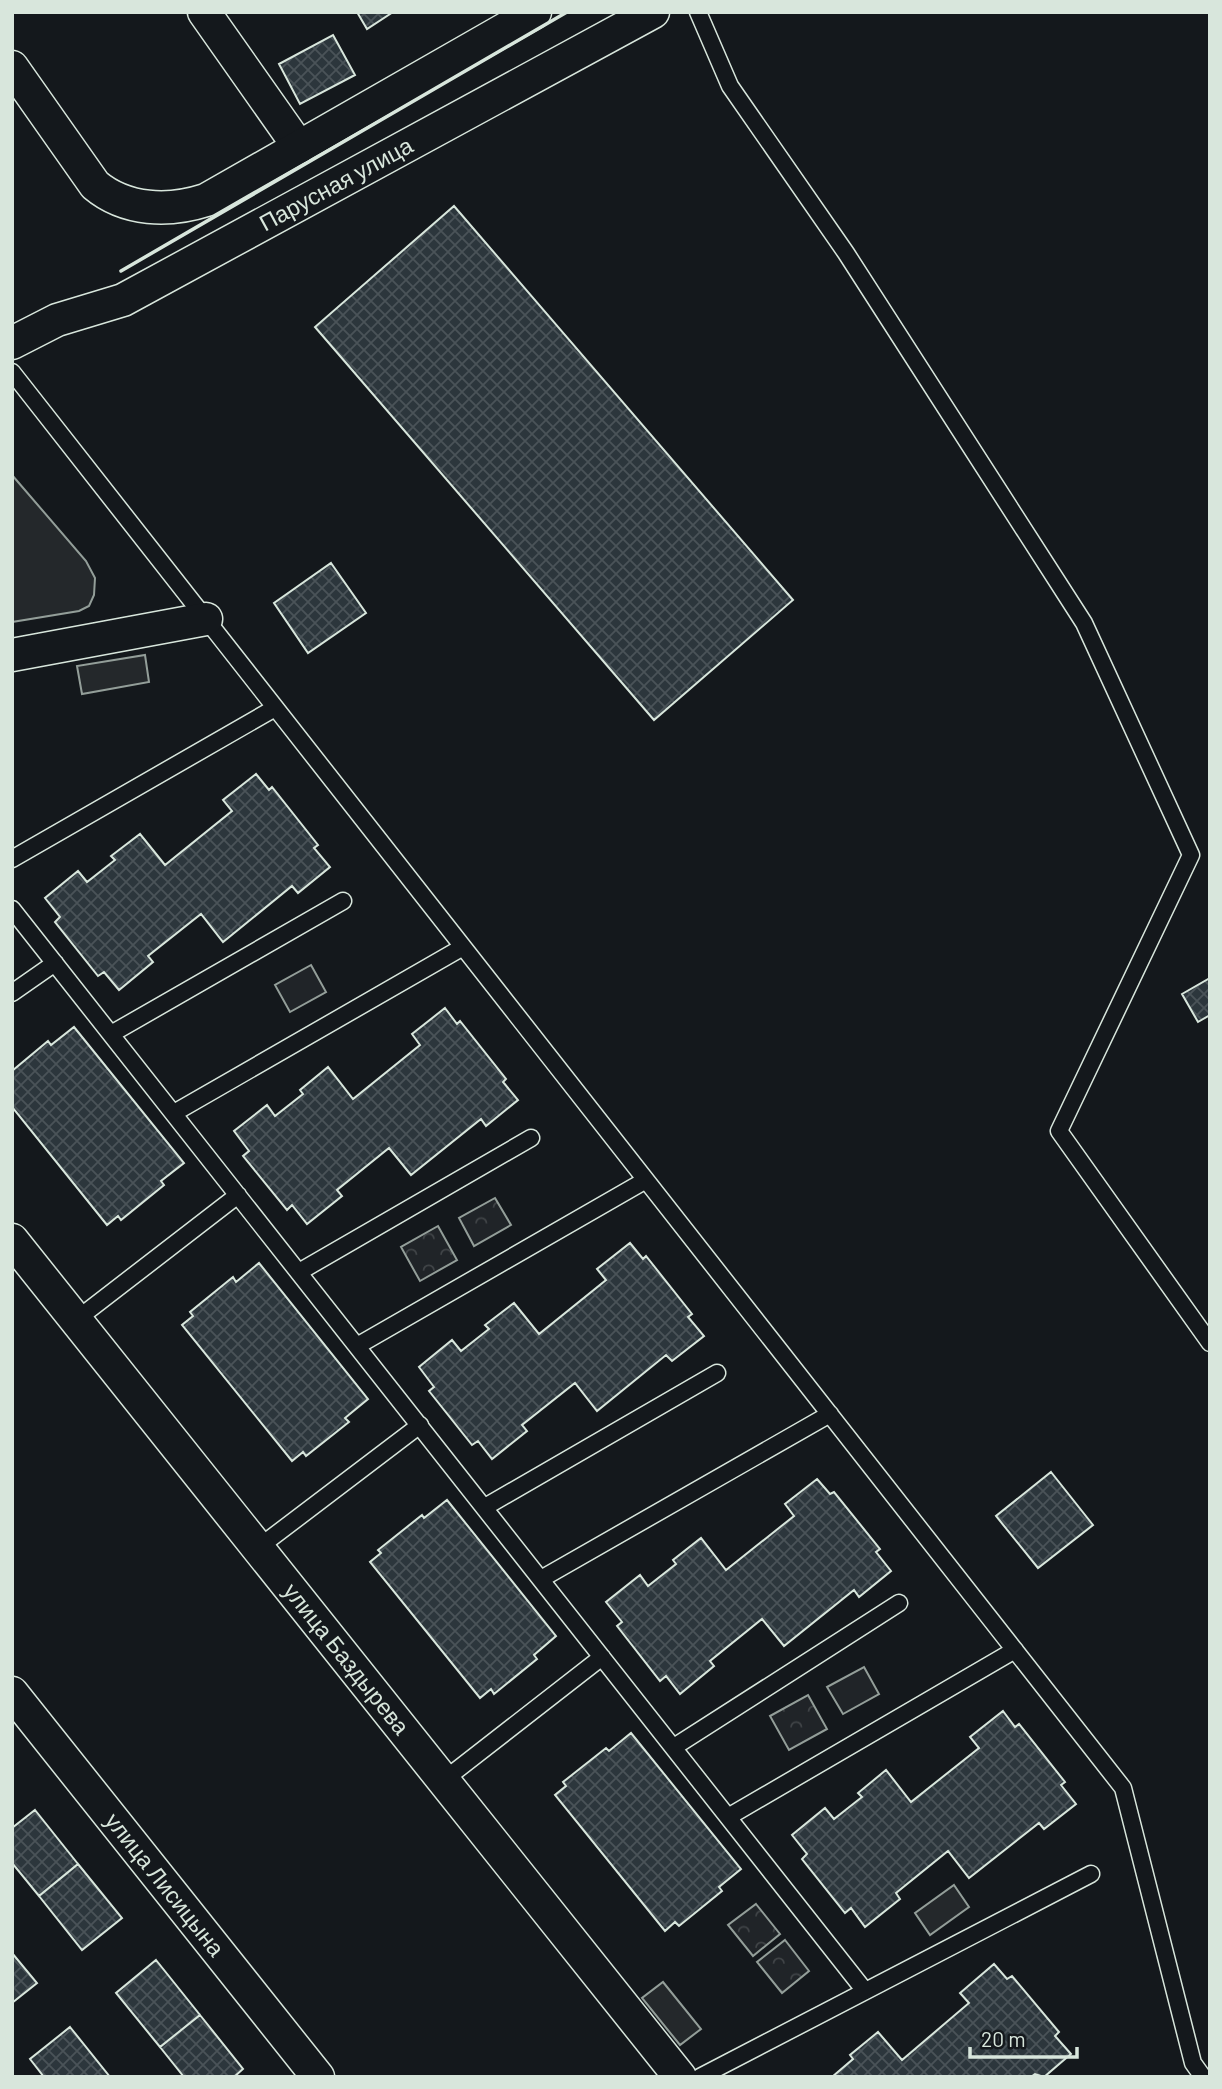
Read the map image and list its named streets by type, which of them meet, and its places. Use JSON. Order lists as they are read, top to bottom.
{
  "streets": {
    "street": ["Парусная улица", "улица Баздырева", "улица Лисицына"]
  },
  "scale_bar": "20 m"
}
